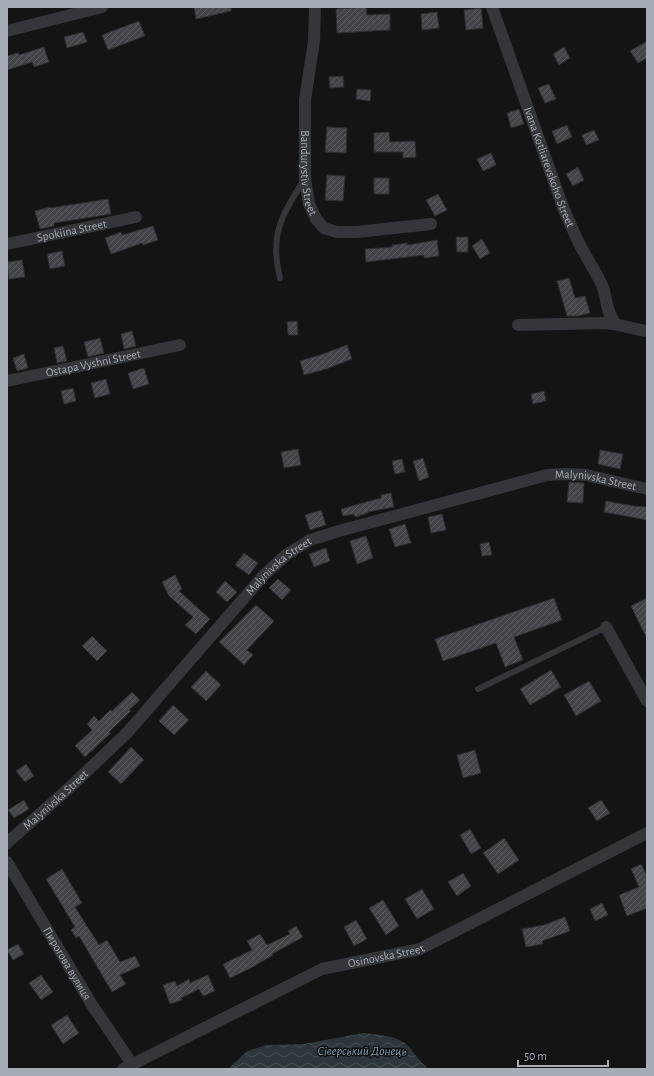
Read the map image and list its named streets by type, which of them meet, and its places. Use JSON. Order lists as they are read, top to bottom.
{
  "streets": {
    "street": [
      "Ivana Kotliarevskoho Street",
      "Bandurystiv Street",
      "Spokiina Street",
      "Ostapa Vyshni Street",
      "Malynivska Street",
      "Osinovska Street",
      "Пирогова вулиця"
    ]
  },
  "crossings": [
    ["Osinovska Street", "Пирогова вулиця"]
  ],
  "water": ["Сіверський Донець"],
  "scale_bar": "50 m"
}
